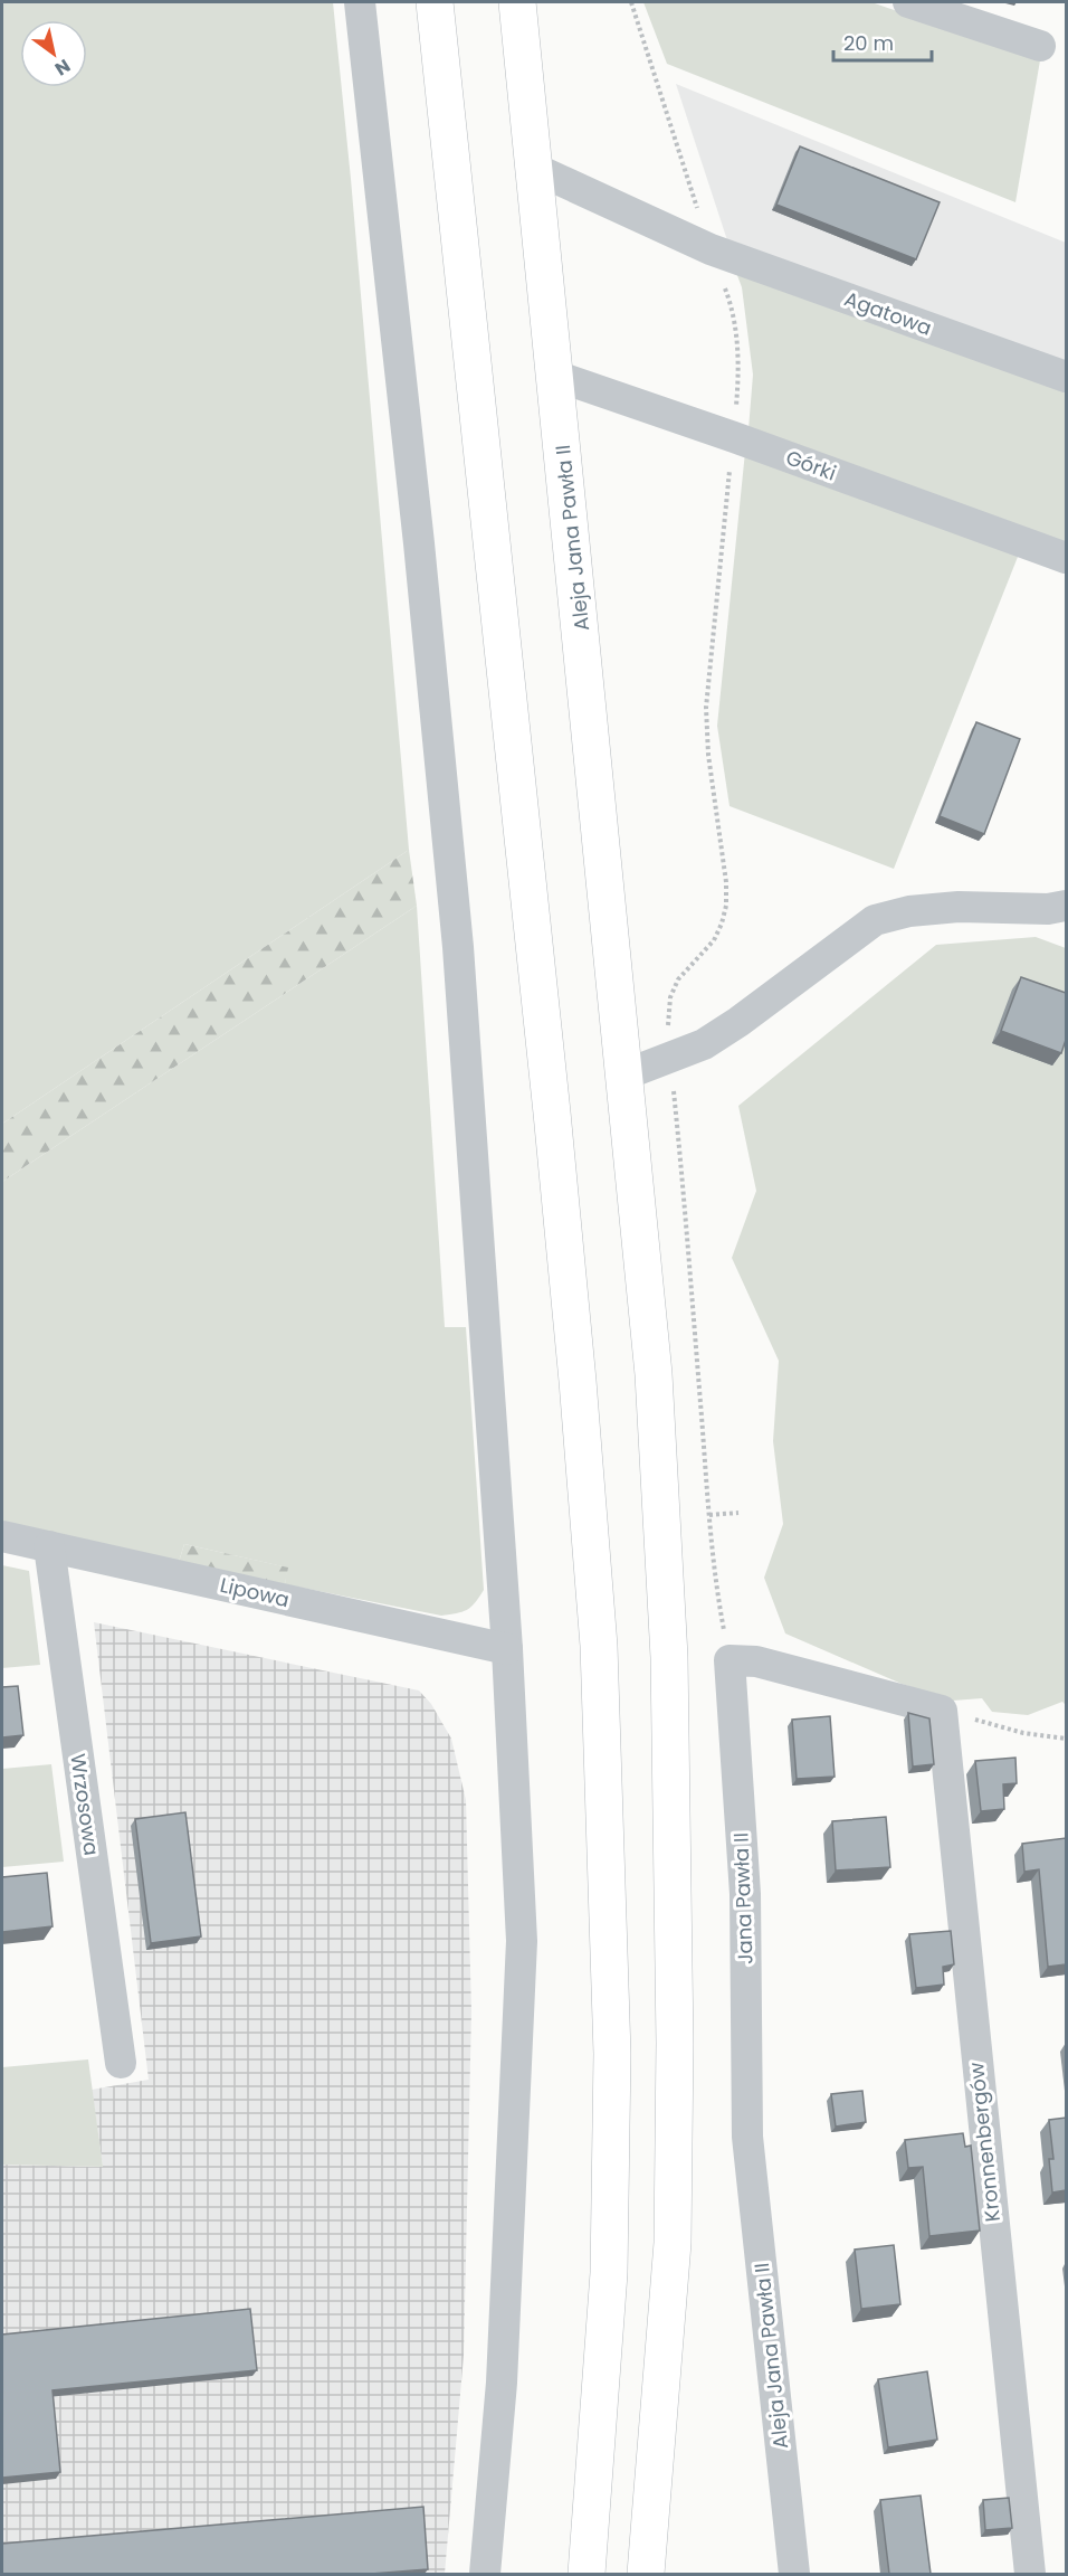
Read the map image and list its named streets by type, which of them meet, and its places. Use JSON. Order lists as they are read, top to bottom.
{
  "streets": {
    "main road": ["Aleja Jana Pawła II"],
    "street": [
      "Agatowa",
      "Górki",
      "Lipowa",
      "Wrzosowa",
      "Jana Pawła II",
      "Kronnenbergów"
    ]
  },
  "crossings": [
    ["Agatowa", "Aleja Jana Pawła II"],
    ["Górki", "Aleja Jana Pawła II"],
    ["Aleja Jana Pawła II", "Jana Pawła II"],
    ["Lipowa", "Wrzosowa"]
  ],
  "scale_bar": "20 m",
  "north": "bottom right"
}
